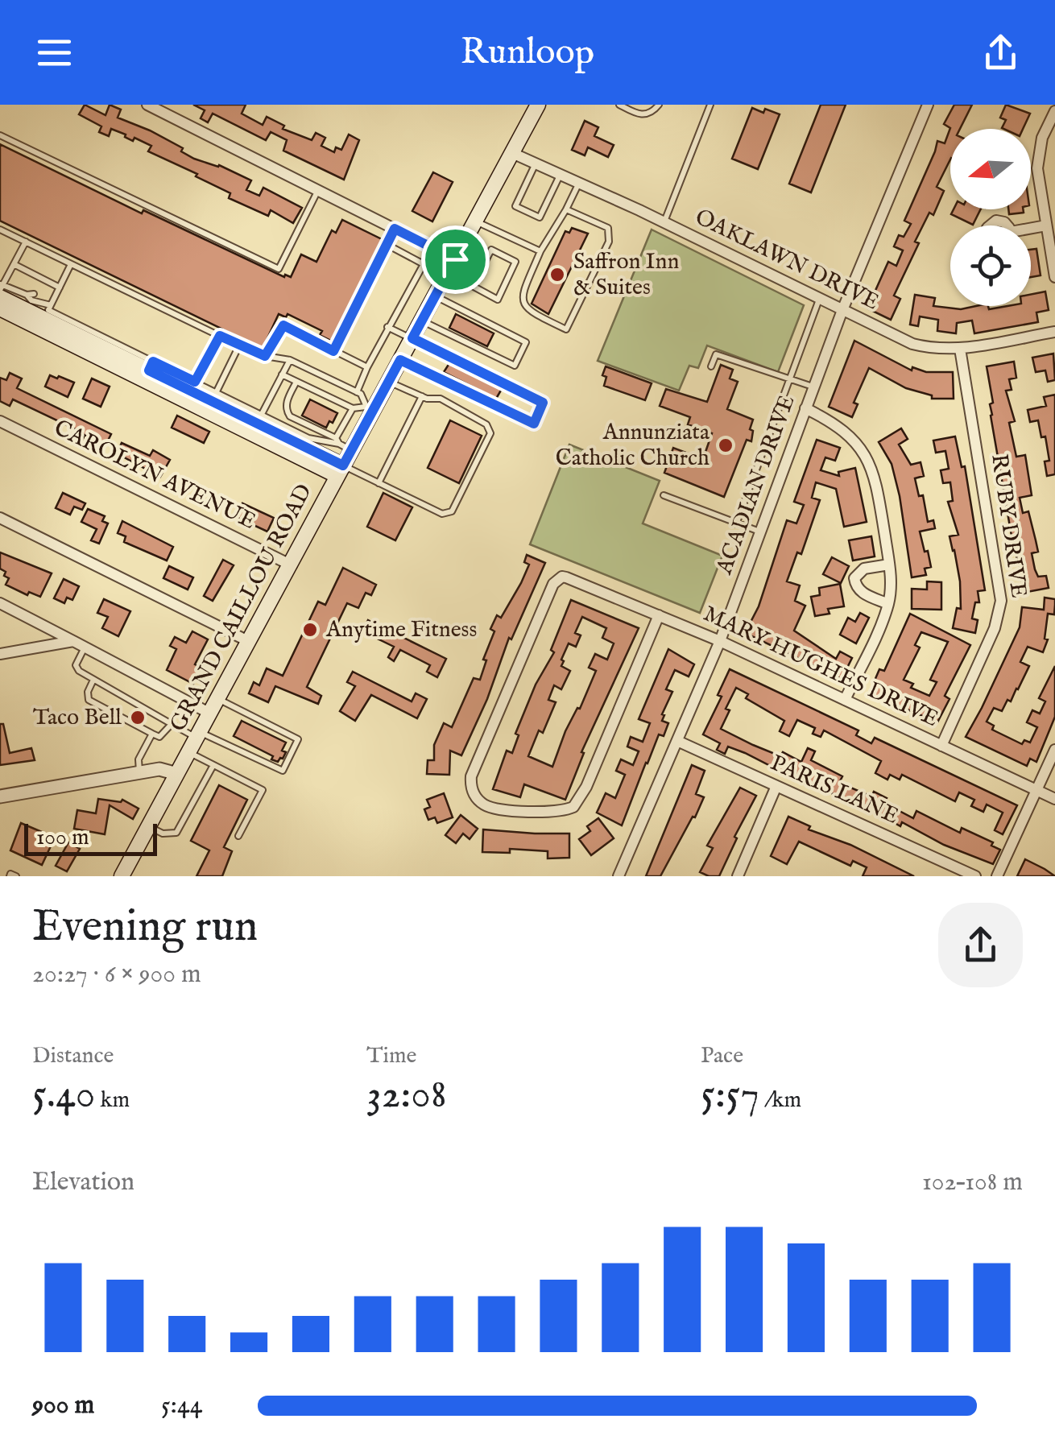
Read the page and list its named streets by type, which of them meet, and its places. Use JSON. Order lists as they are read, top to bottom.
{
  "streets": {
    "main road": ["GRAND CAILLOU ROAD"],
    "street": [
      "OAKLAWN DRIVE",
      "CAROLYN AVENUE",
      "ACADIAN DRIVE",
      "RUBY DRIVE",
      "MARY HUGHES DRIVE",
      "PARIS LANE"
    ]
  },
  "crossings": [
    ["OAKLAWN DRIVE", "ACADIAN DRIVE"],
    ["OAKLAWN DRIVE", "RUBY DRIVE"],
    ["OAKLAWN DRIVE", "GRAND CAILLOU ROAD"],
    ["CAROLYN AVENUE", "GRAND CAILLOU ROAD"],
    ["ACADIAN DRIVE", "MARY HUGHES DRIVE"],
    ["ACADIAN DRIVE", "PARIS LANE"],
    ["RUBY DRIVE", "MARY HUGHES DRIVE"]
  ],
  "places": [
    "Saffron Inn & Suites",
    "Annunziata Catholic Church",
    "Anytime Fitness",
    "Taco Bell"
  ],
  "scale_bar": "100 m",
  "north": "left",
  "page": {
    "header": "Runloop",
    "scale": "100 m",
    "heading": ["Evening run", "20:27 · 6 × 900 m"],
    "stats": [
      ["Distance", "5.40 km"],
      ["Time", "32:08"],
      ["Pace", "5:57 /km"]
    ],
    "chart": ["Elevation", "102–108 m"],
    "list": [
      {
        "name": "900 m",
        "note": "5:44"
      }
    ]
  }
}
